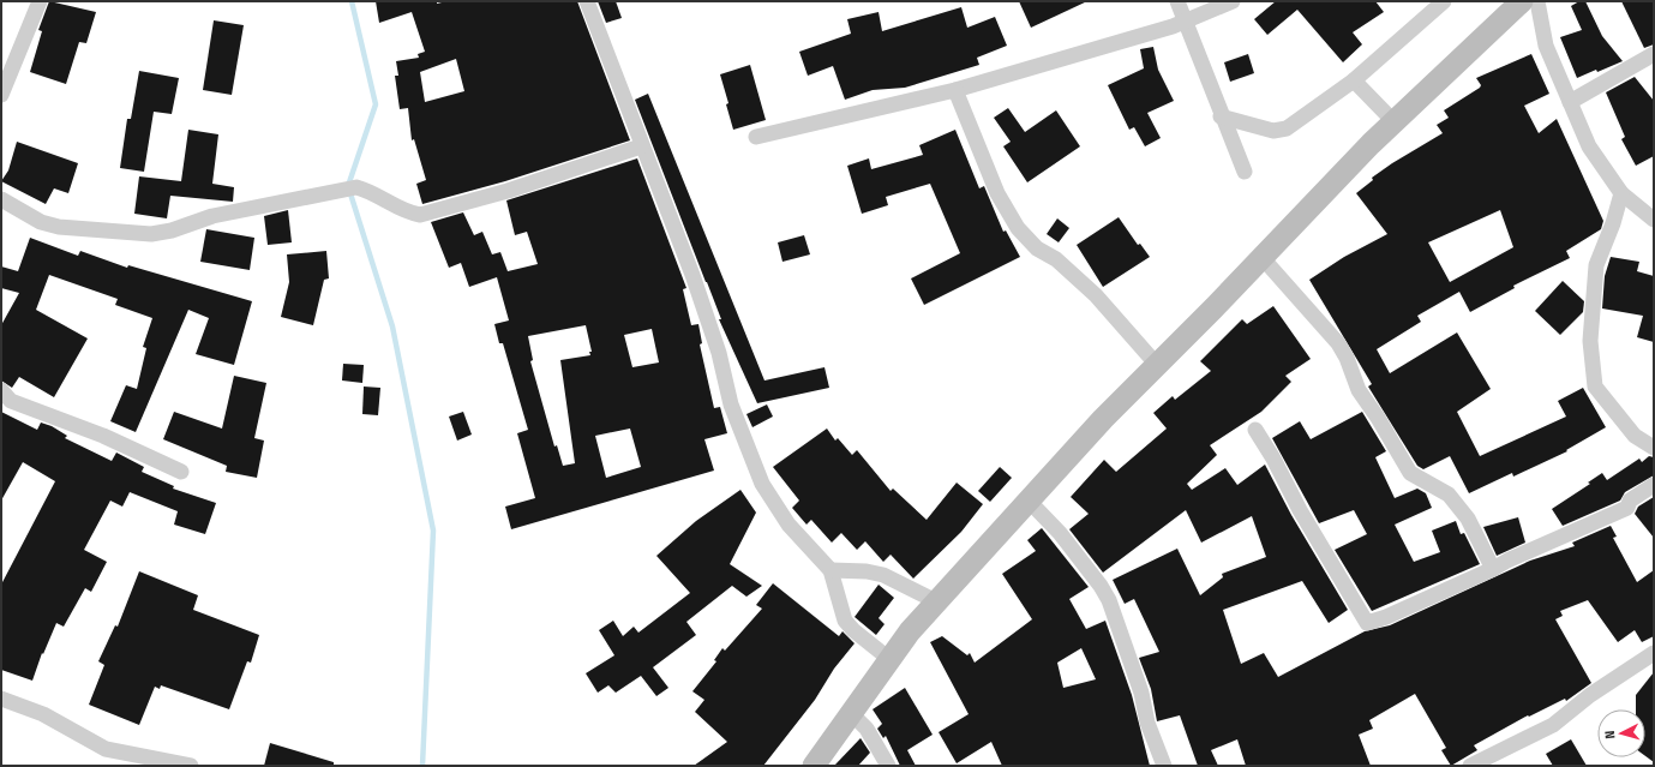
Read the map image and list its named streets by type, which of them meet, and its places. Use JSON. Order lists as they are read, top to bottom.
{
  "north": "left"
}
